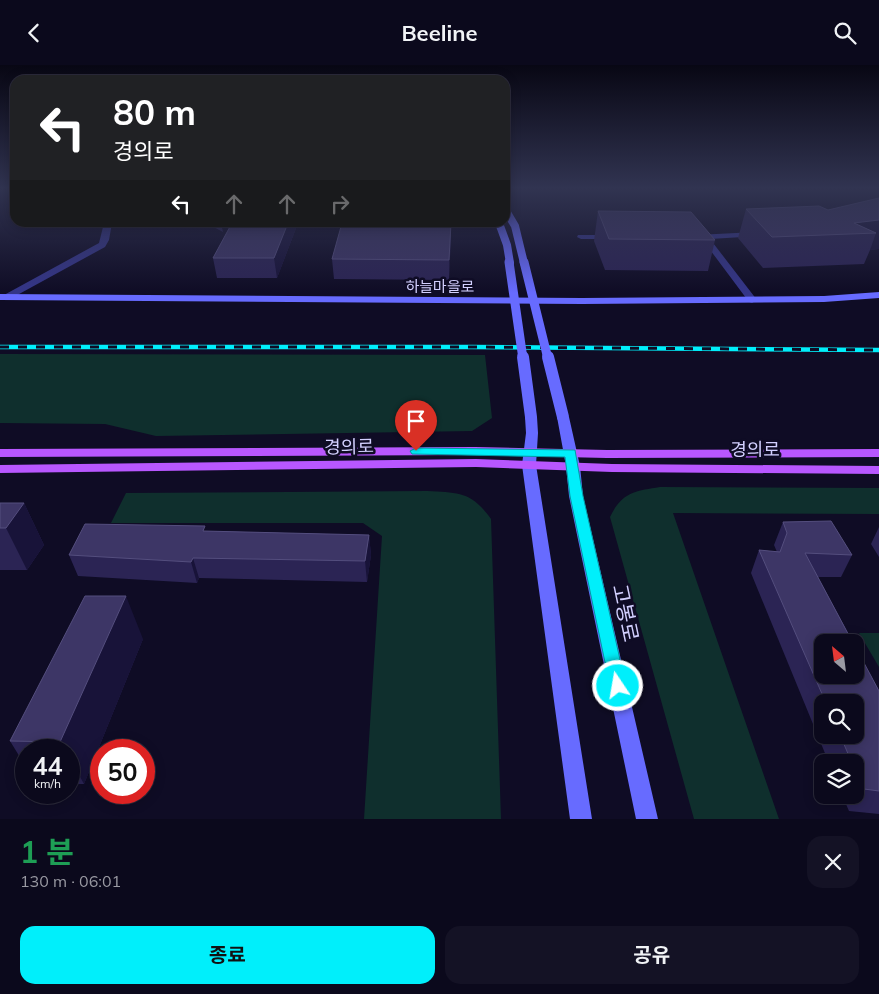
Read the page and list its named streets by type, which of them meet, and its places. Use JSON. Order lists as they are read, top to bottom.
{
  "streets": {
    "main road": ["하늘마을로", "경의로", "고봉로"]
  },
  "crossings": [
    ["경의로", "고봉로"]
  ],
  "north": "top left",
  "page": {
    "header": "Beeline",
    "turn": ["80 m", "경의로"],
    "speed": "44 km/h",
    "limit": "50",
    "heading": ["1 분", "130 m · 06:01"],
    "buttons": ["종료", "공유"]
  }
}
